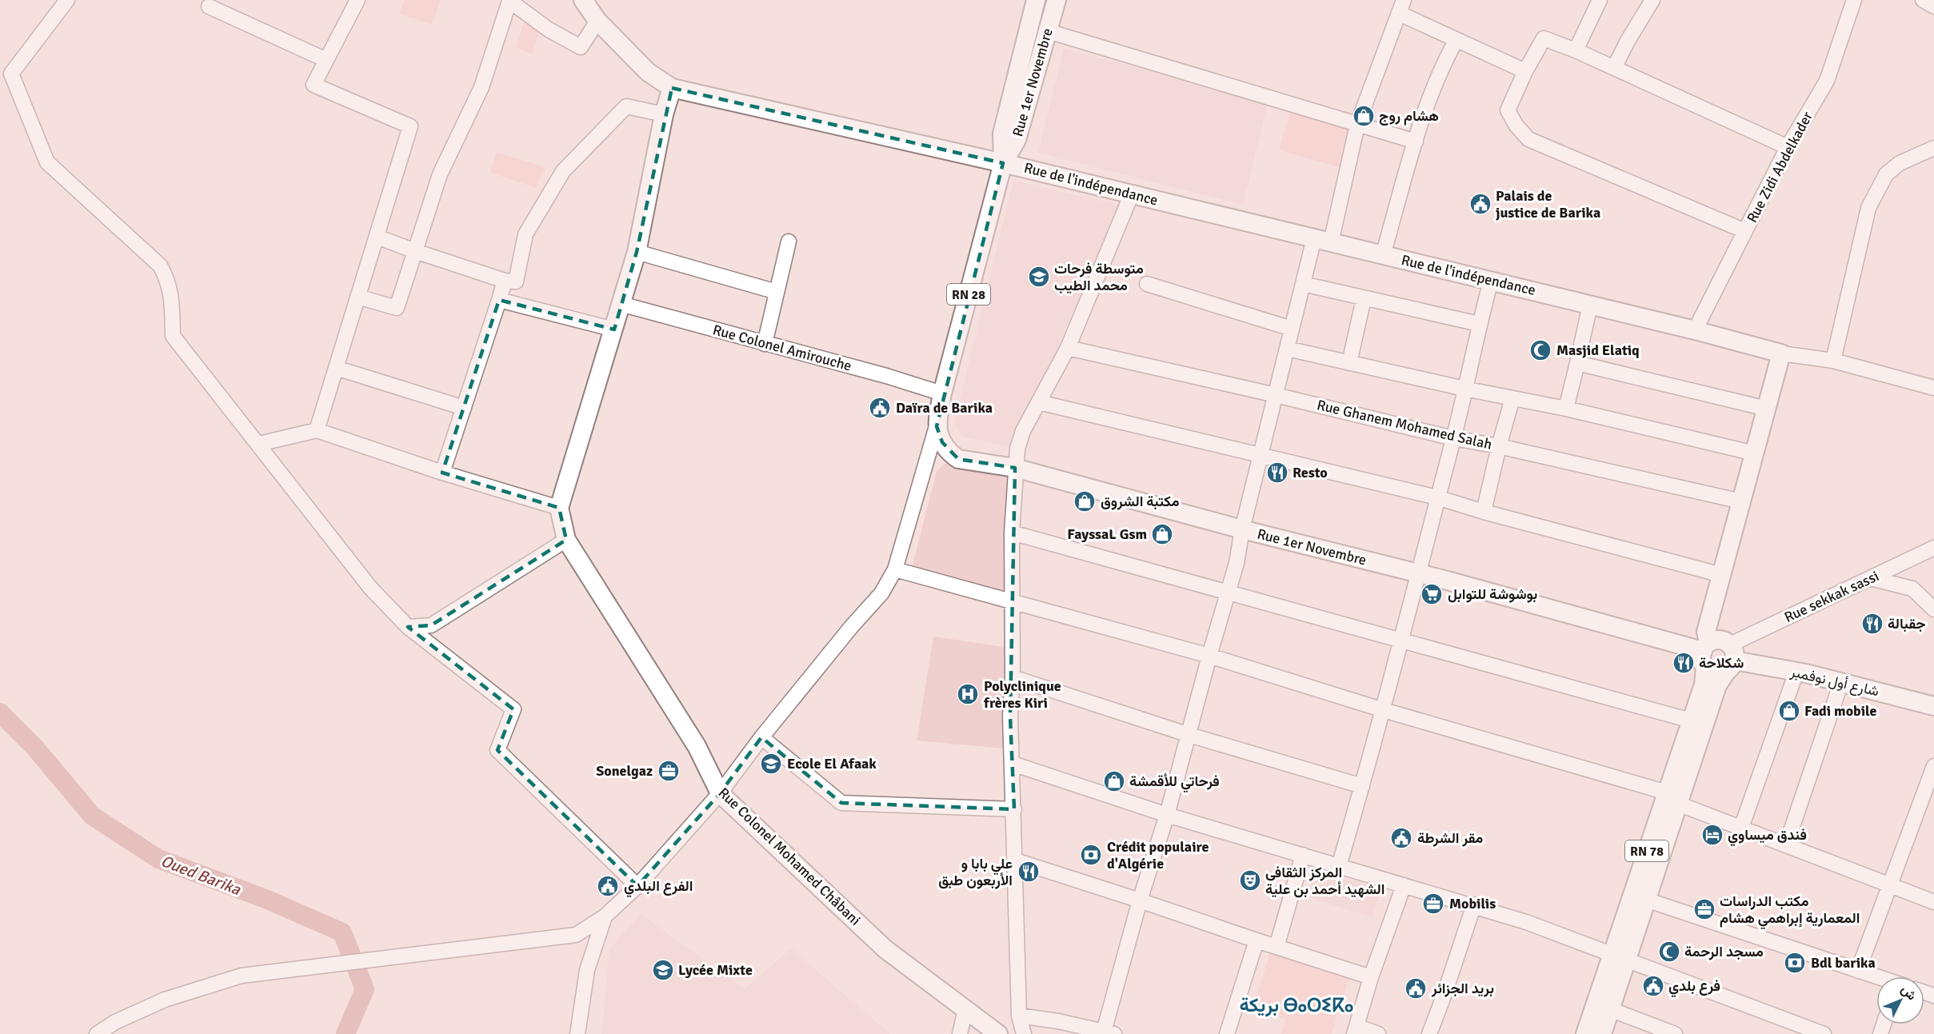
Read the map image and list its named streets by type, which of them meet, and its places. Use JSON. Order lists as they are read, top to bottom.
{
  "streets": {
    "main road": [
      "Rue 1er Novembre",
      "Rue de l'indépendance",
      "RN 28",
      "شارع أول نوفمبر",
      "RN 78",
      "Rue Colonel Mohamed Châbani"
    ],
    "street": [
      "Rue Zidi Abdelkader",
      "Rue Colonel Amirouche",
      "Rue Ghanem Mohamed Salah",
      "Rue sekkak sassi"
    ]
  },
  "crossings": [
    ["Rue 1er Novembre", "Rue de l'indépendance"],
    ["Rue 1er Novembre", "RN 28"],
    ["Rue 1er Novembre", "RN 78"],
    ["Rue Zidi Abdelkader", "Rue de l'indépendance"],
    ["Rue de l'indépendance", "RN 28"],
    ["RN 28", "Rue Colonel Amirouche"],
    ["Rue sekkak sassi", "شارع أول نوفمبر"]
  ],
  "districts": ["بريكة ⴱⴰⵔⵉⴽⴰ"],
  "water": ["Oued Barika"],
  "places": {
    "shop": [
      "هشام روج",
      "مكتبة الشروق",
      "FayssaL Gsm",
      "Fadi mobile",
      "فرحاتي للأقمشة"
    ],
    "public building": [
      "Palais de justice de Barika",
      "Daïra de Barika",
      "مقر الشرطة",
      "الفرع البلدي",
      "فرع بلدي",
      "بريد الجزائر"
    ],
    "school or university": ["متوسطة فرحات محمد الطيب", "Ecole El Afaak", "Lycée Mixte"],
    "mosque": ["Masjid Elatiq", "مسجد الرحمة"],
    "restaurant": [
      "Resto",
      "جقبالة",
      "شكلاحة",
      "علي بابا و الأربعون طبق"
    ],
    "supermarket": ["بوشوشة للتوابل"],
    "hospital": ["Polyclinique frères Kiri"],
    "office": ["Sonelgaz", "Mobilis", "مكتب الدراسات المعمارية إبراهمي هشام"],
    "hotel": ["فندق ميساوي"],
    "bank": ["Crédit populaire d'Algérie", "Bdl barika"],
    "theatre": ["المركز الثقافي الشهيد أحمد بن علية"]
  },
  "north": "top right"
}
